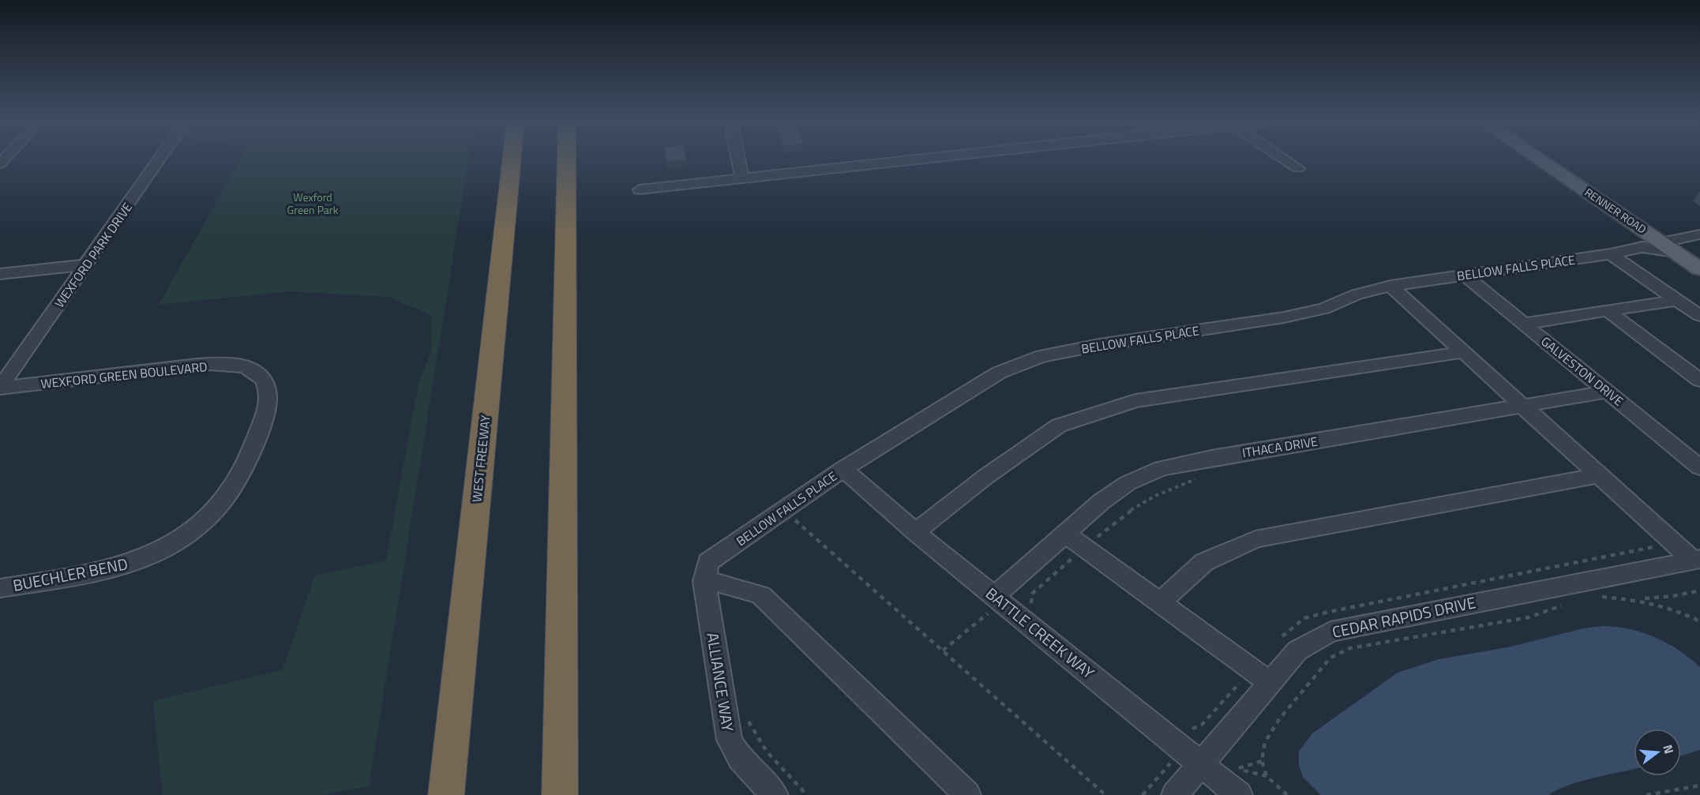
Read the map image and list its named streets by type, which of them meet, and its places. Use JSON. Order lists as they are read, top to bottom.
{
  "streets": {
    "highway": ["WEST FREEWAY"],
    "main road": ["RENNER ROAD"],
    "street": [
      "WEXFORD PARK DRIVE",
      "BELLOW FALLS PLACE",
      "GALVESTON DRIVE",
      "WEXFORD GREEN BOULEVARD",
      "ITHACA DRIVE",
      "BUECHLER BEND",
      "CEDAR RAPIDS DRIVE",
      "BATTLE CREEK WAY",
      "ALLIANCE WAY"
    ]
  },
  "crossings": [
    ["RENNER ROAD", "BELLOW FALLS PLACE"],
    ["WEXFORD PARK DRIVE", "WEXFORD GREEN BOULEVARD"],
    ["BELLOW FALLS PLACE", "GALVESTON DRIVE"],
    ["BELLOW FALLS PLACE", "BATTLE CREEK WAY"],
    ["BELLOW FALLS PLACE", "ALLIANCE WAY"],
    ["GALVESTON DRIVE", "ITHACA DRIVE"],
    ["WEXFORD GREEN BOULEVARD", "BUECHLER BEND"],
    ["ITHACA DRIVE", "BATTLE CREEK WAY"],
    ["CEDAR RAPIDS DRIVE", "BATTLE CREEK WAY"]
  ],
  "parks": ["Wexford Green Park"],
  "north": "right"
}
